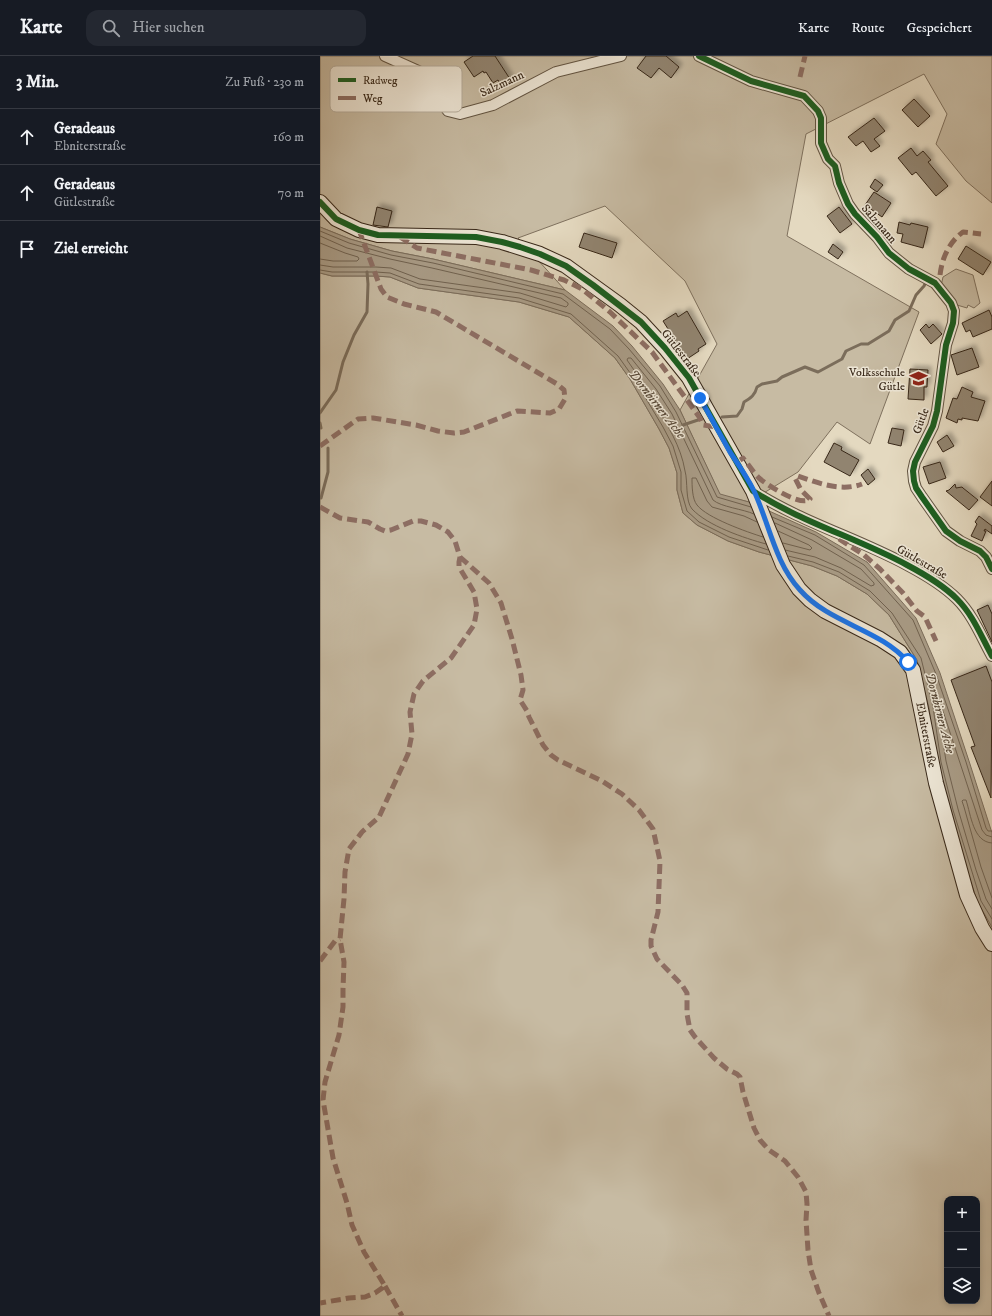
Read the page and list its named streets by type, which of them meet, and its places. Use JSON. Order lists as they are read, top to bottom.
{
  "streets": {
    "street": [
      "Salzmann",
      "Gütlestraße",
      "Gütle",
      "Ebniterstraße"
    ]
  },
  "crossings": [
    ["Salzmann", "Gütle"],
    ["Gütlestraße", "Ebniterstraße"]
  ],
  "water": ["Dornbirner Ache"],
  "places": {
    "school or university": ["Volksschule Gütle"]
  },
  "legend": ["Radweg", "Weg"],
  "page": {
    "header": "Karte",
    "search": "Hier suchen",
    "nav": ["Karte", "Route", "Gespeichert"],
    "heading": ["3 Min.", "Zu Fuß · 230 m"],
    "list": [
      ["Geradeaus", "Ebniterstraße", "160 m"],
      ["Geradeaus", "Gütlestraße", "70 m"],
      "Ziel erreicht"
    ],
    "map_buttons": ["+", "−"]
  }
}
